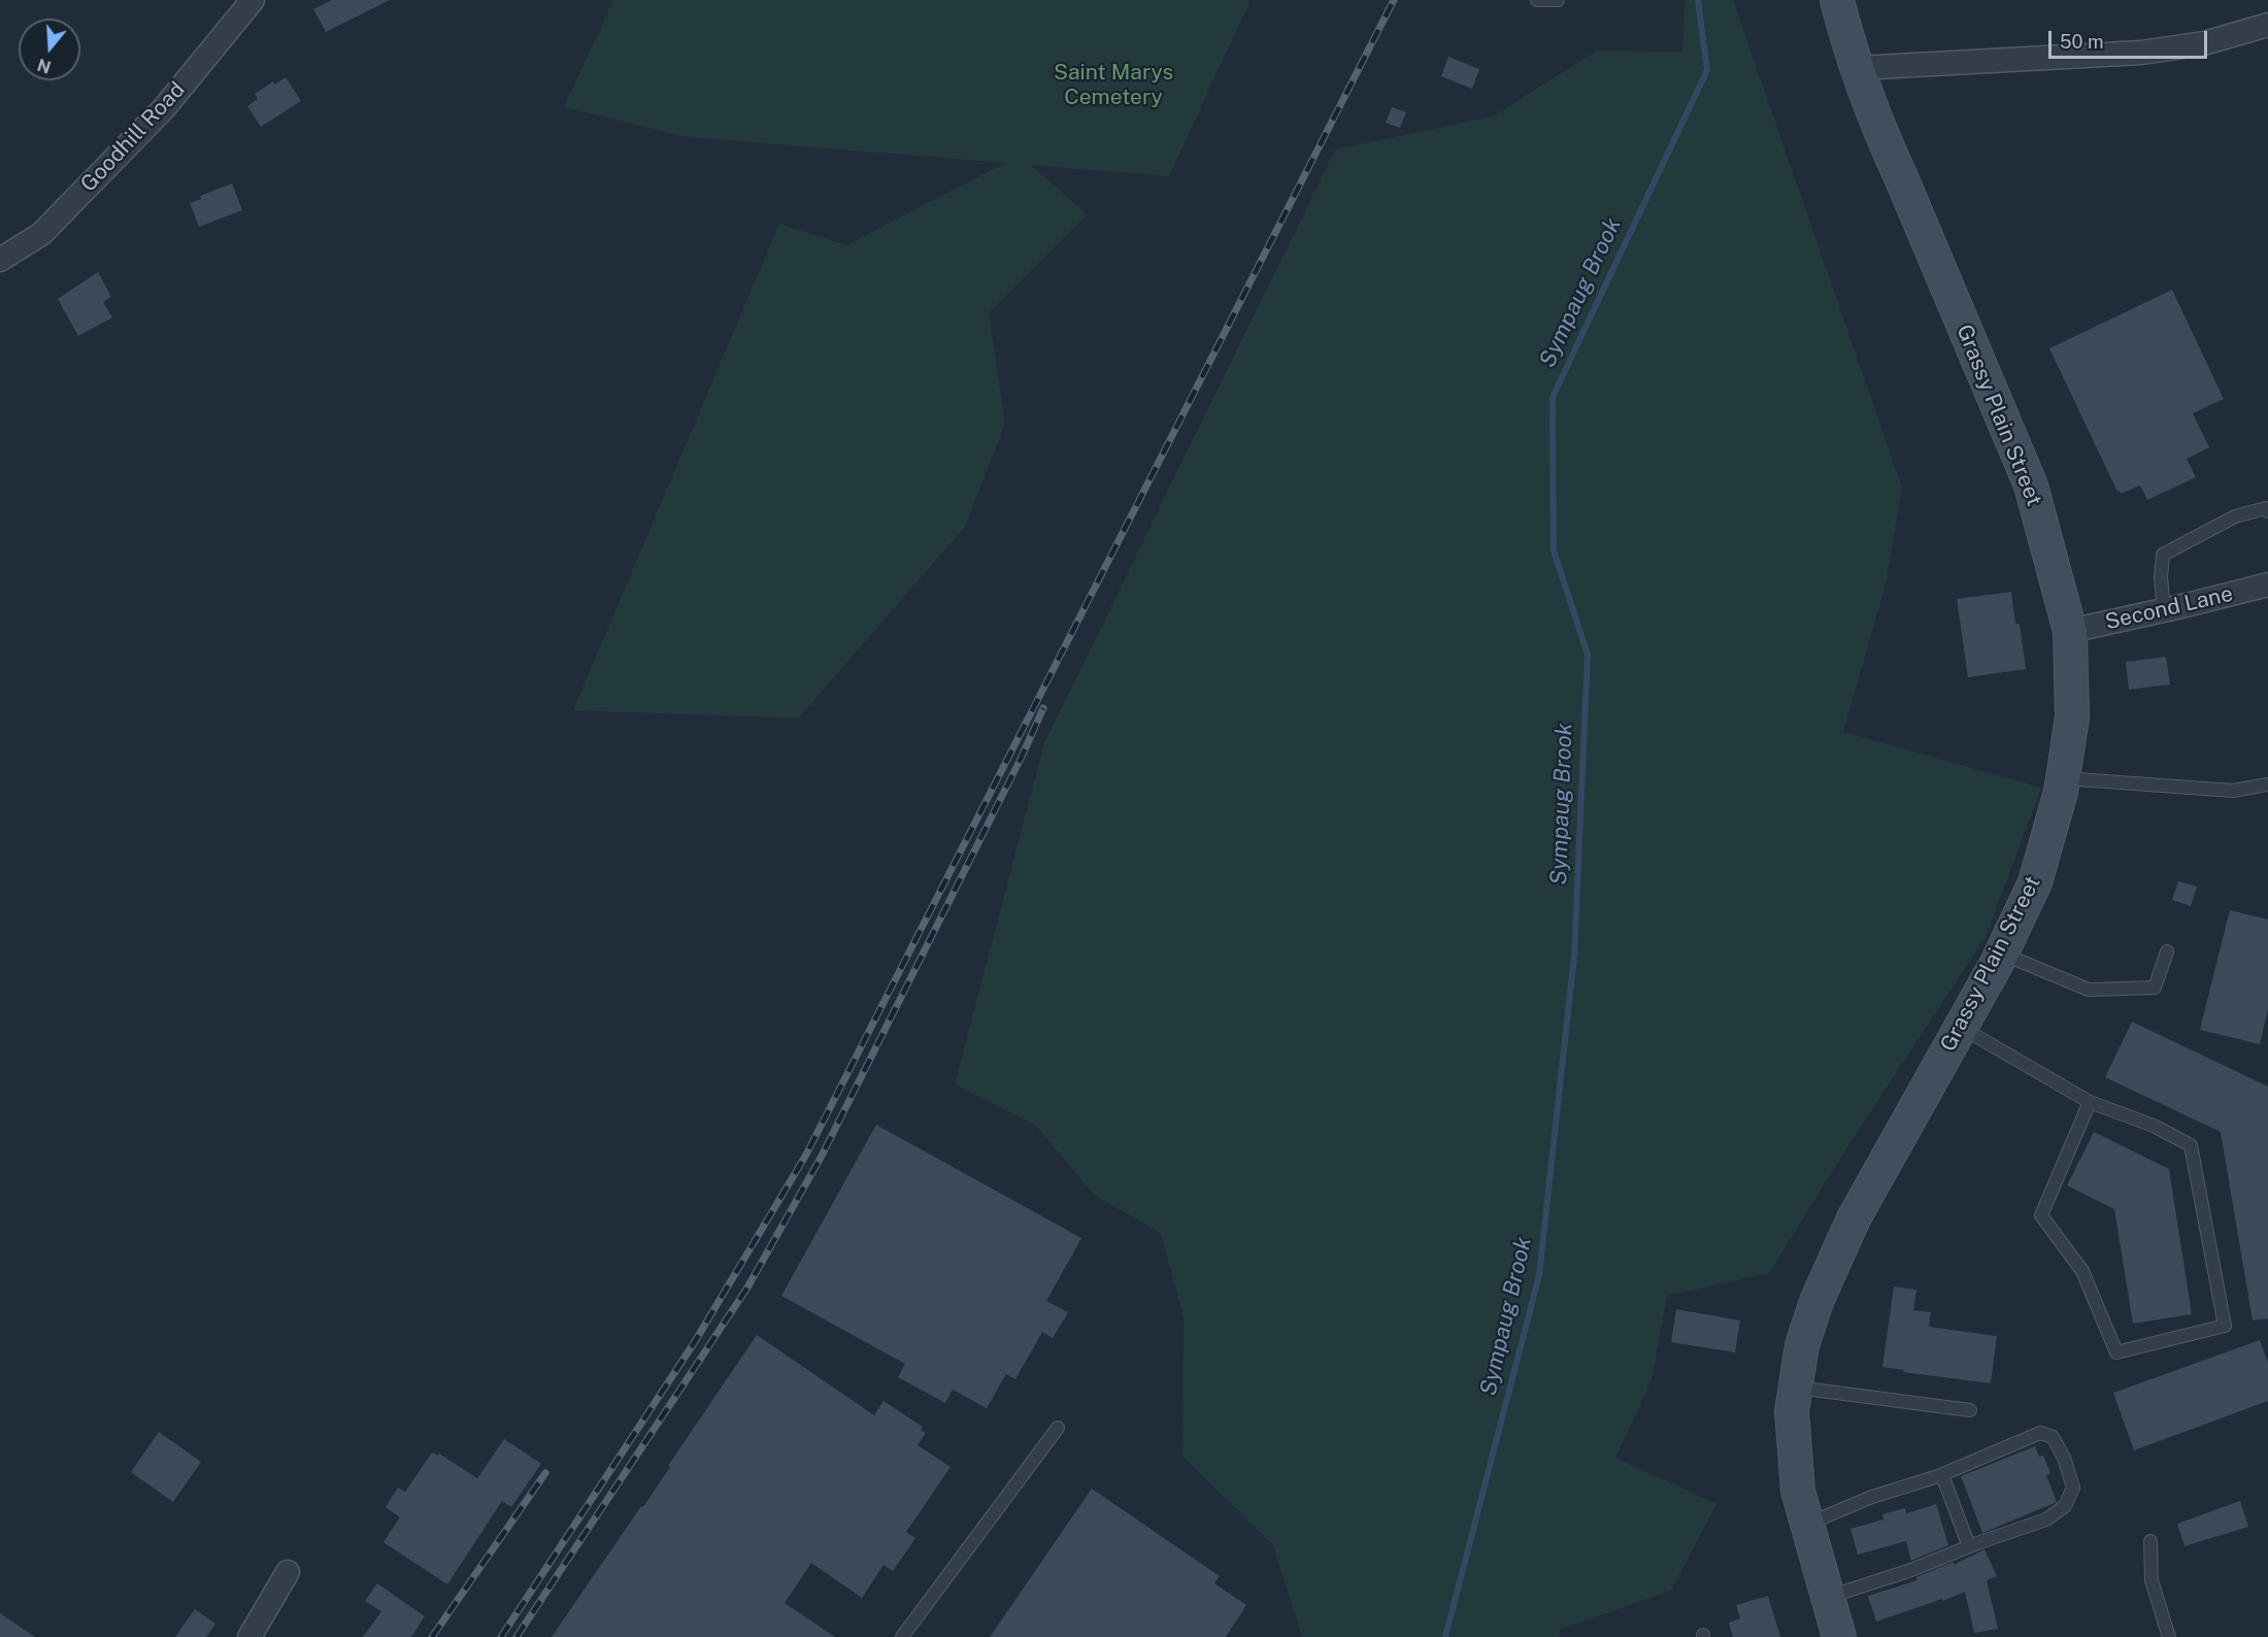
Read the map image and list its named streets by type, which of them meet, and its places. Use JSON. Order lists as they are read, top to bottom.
{
  "streets": {
    "main road": ["Grassy Plain Street"],
    "street": ["Goodhill Road", "Second Lane"]
  },
  "crossings": [
    ["Grassy Plain Street", "Second Lane"]
  ],
  "water": ["Sympaug Brook"],
  "parks": ["Saint Marys Cemetery"],
  "scale_bar": "50 m",
  "north": "bottom"
}
